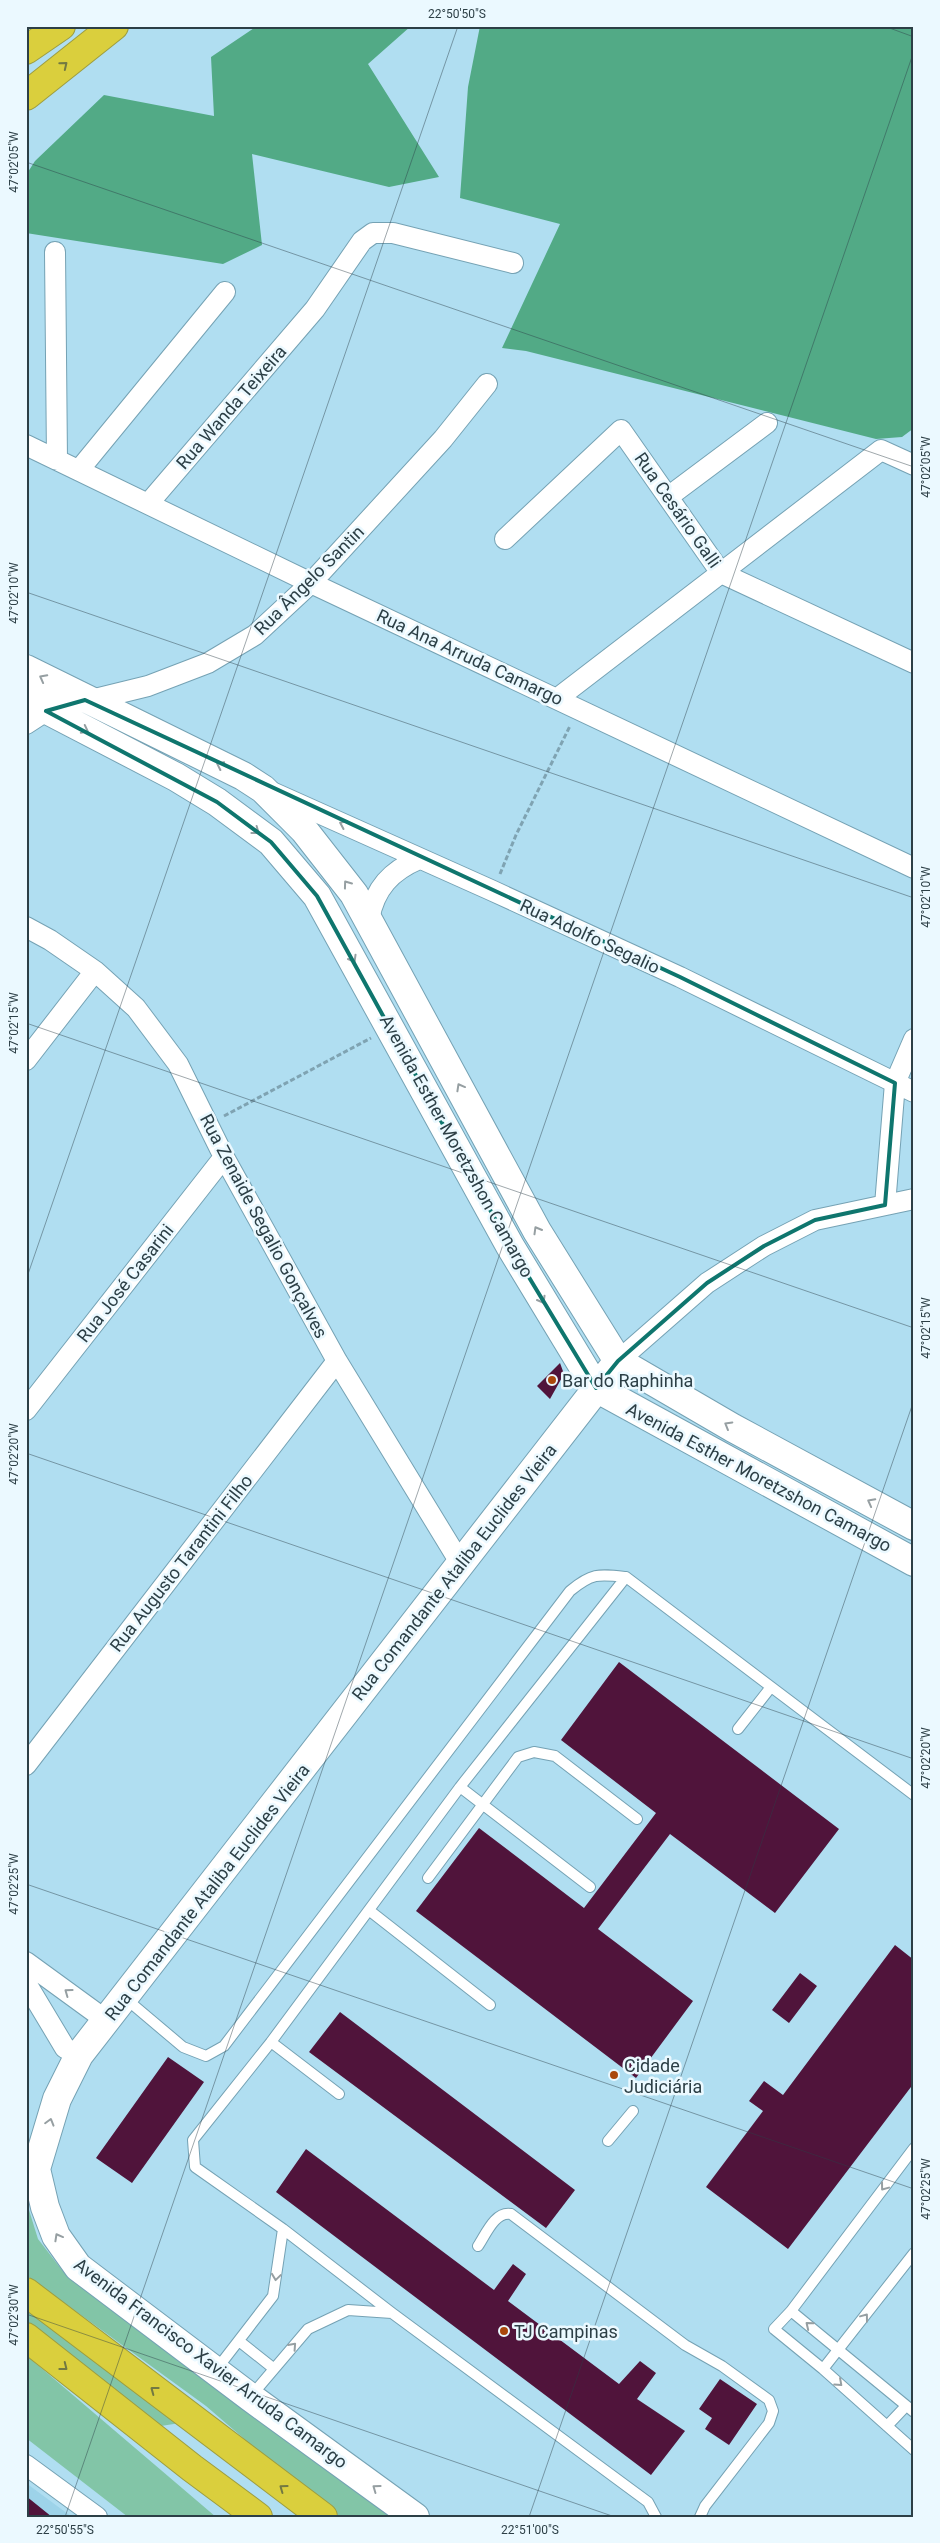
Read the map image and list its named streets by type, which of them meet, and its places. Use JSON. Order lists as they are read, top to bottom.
{
  "streets": {
    "street": [
      "Rua Wanda Teixeira",
      "Rua Cesário Galli",
      "Rua Ângelo Santin",
      "Rua Ana Arruda Camargo",
      "Rua Adolfo Segalio",
      "Avenida Esther Moretzshon Camargo",
      "Rua Zenaide Segalio Gonçalves",
      "Rua José Casarini",
      "Rua Augusto Tarantini Filho",
      "Rua Comandante Ataliba Euclides Vieira",
      "Avenida Francisco Xavier Arruda Camargo"
    ]
  },
  "crossings": [
    ["Rua Wanda Teixeira", "Rua Ana Arruda Camargo"],
    ["Rua Ângelo Santin", "Rua Ana Arruda Camargo"],
    ["Rua Ângelo Santin", "Avenida Esther Moretzshon Camargo"],
    ["Rua Adolfo Segalio", "Avenida Esther Moretzshon Camargo"],
    ["Avenida Esther Moretzshon Camargo", "Rua Comandante Ataliba Euclides Vieira"],
    ["Rua Zenaide Segalio Gonçalves", "Rua José Casarini"],
    ["Rua Zenaide Segalio Gonçalves", "Rua Augusto Tarantini Filho"],
    ["Rua Zenaide Segalio Gonçalves", "Rua Comandante Ataliba Euclides Vieira"],
    ["Rua Comandante Ataliba Euclides Vieira", "Avenida Francisco Xavier Arruda Camargo"]
  ],
  "one_way": ["Avenida Francisco Xavier Arruda Camargo"],
  "places": ["Bar do Raphinha", "Cidade Judiciária", "TJ Campinas"],
  "coordinates": [
    "22°50'50\"S",
    "47°02'05\"W",
    "47°02'10\"W",
    "47°02'15\"W",
    "47°02'20\"W",
    "47°02'25\"W",
    "47°02'30\"W",
    "22°50'55\"S",
    "22°51'00\"S"
  ]
}
